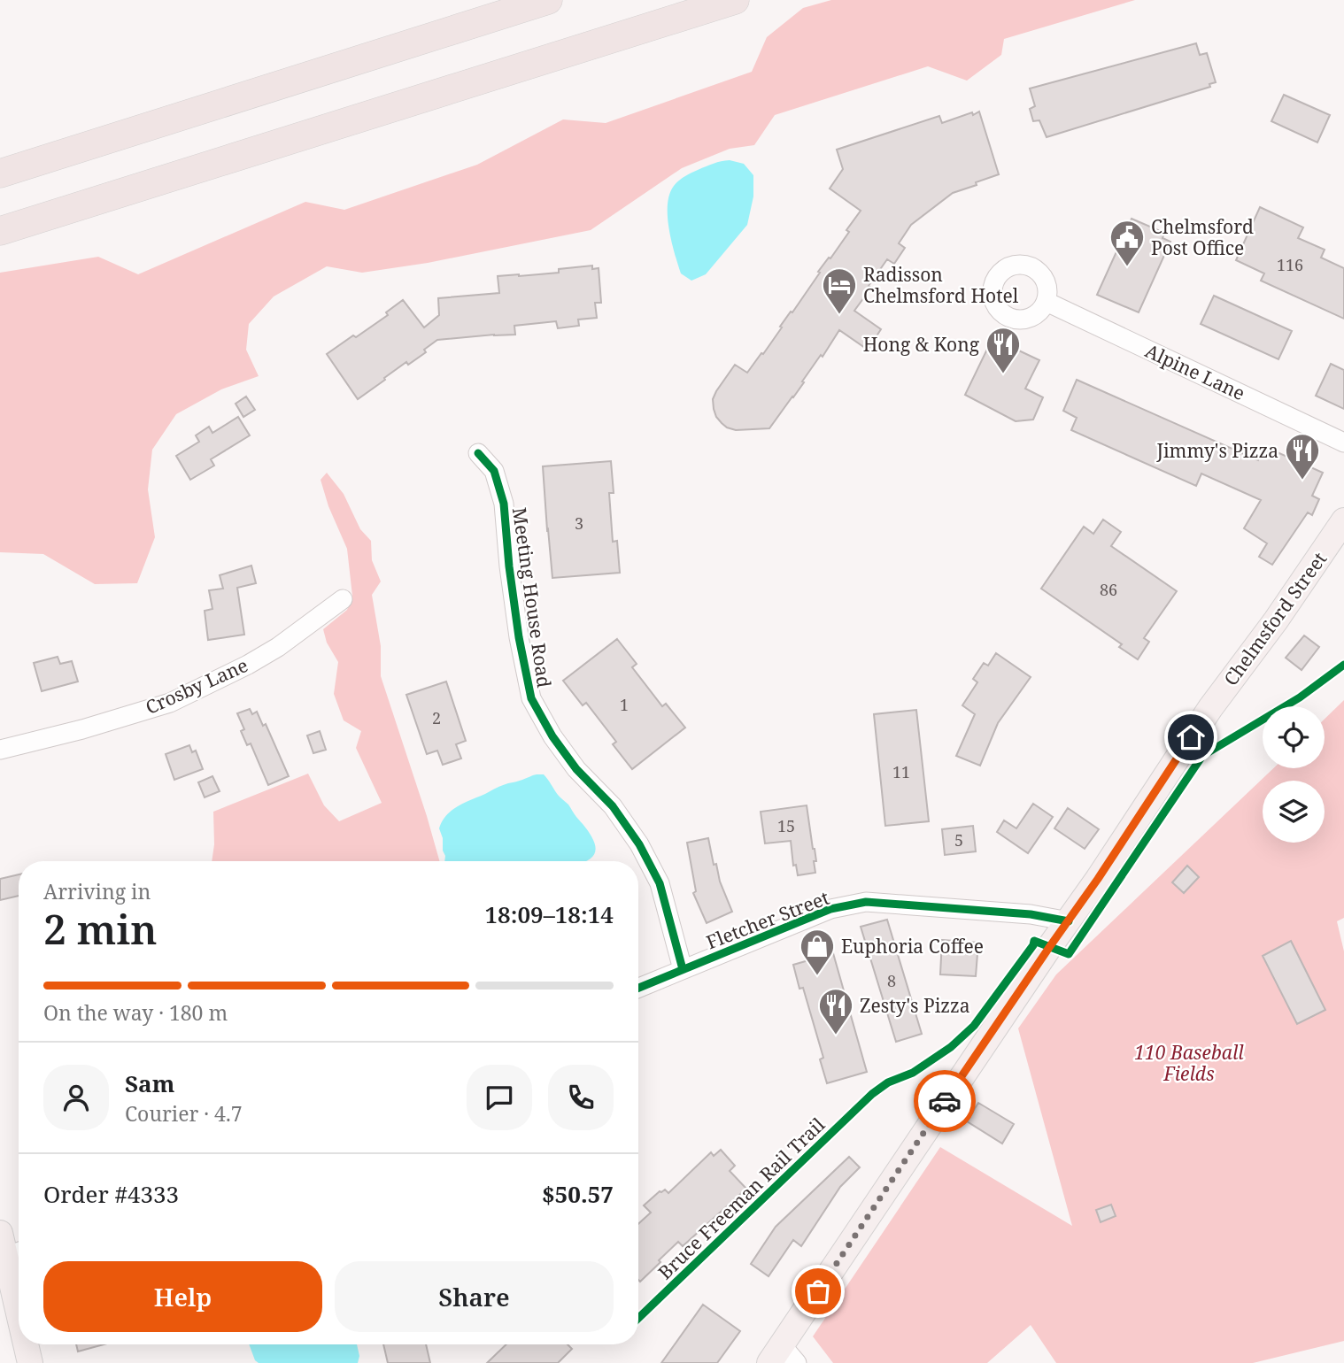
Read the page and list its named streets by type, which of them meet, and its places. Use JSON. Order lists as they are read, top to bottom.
{
  "streets": {
    "main road": ["Chelmsford Street"],
    "street": [
      "Alpine Lane",
      "Meeting House Road",
      "Crosby Lane",
      "Fletcher Street"
    ],
    "cycle path": ["Bruce Freeman Rail Trail"]
  },
  "crossings": [
    ["Meeting House Road", "Fletcher Street"],
    ["Chelmsford Street", "Fletcher Street"]
  ],
  "parks": ["110 Baseball Fields"],
  "places": {
    "public building": ["Chelmsford Post Office"],
    "hotel": ["Radisson Chelmsford Hotel"],
    "restaurant": ["Hong & Kong", "Jimmy's Pizza", "Zesty's Pizza"],
    "shop": ["Euphoria Coffee"]
  },
  "house_numbers": [
    "116",
    "3",
    "86",
    "1",
    "2",
    "11",
    "15",
    "5",
    "8"
  ],
  "page": {
    "heading": ["2 min", "Arriving in", "18:09–18:14"],
    "panel": [
      "Sam",
      "Courier · 4.7",
      "Order #4333",
      "$50.57"
    ],
    "bar": "On the way · 180 m",
    "buttons": ["Help", "Share"]
  }
}
